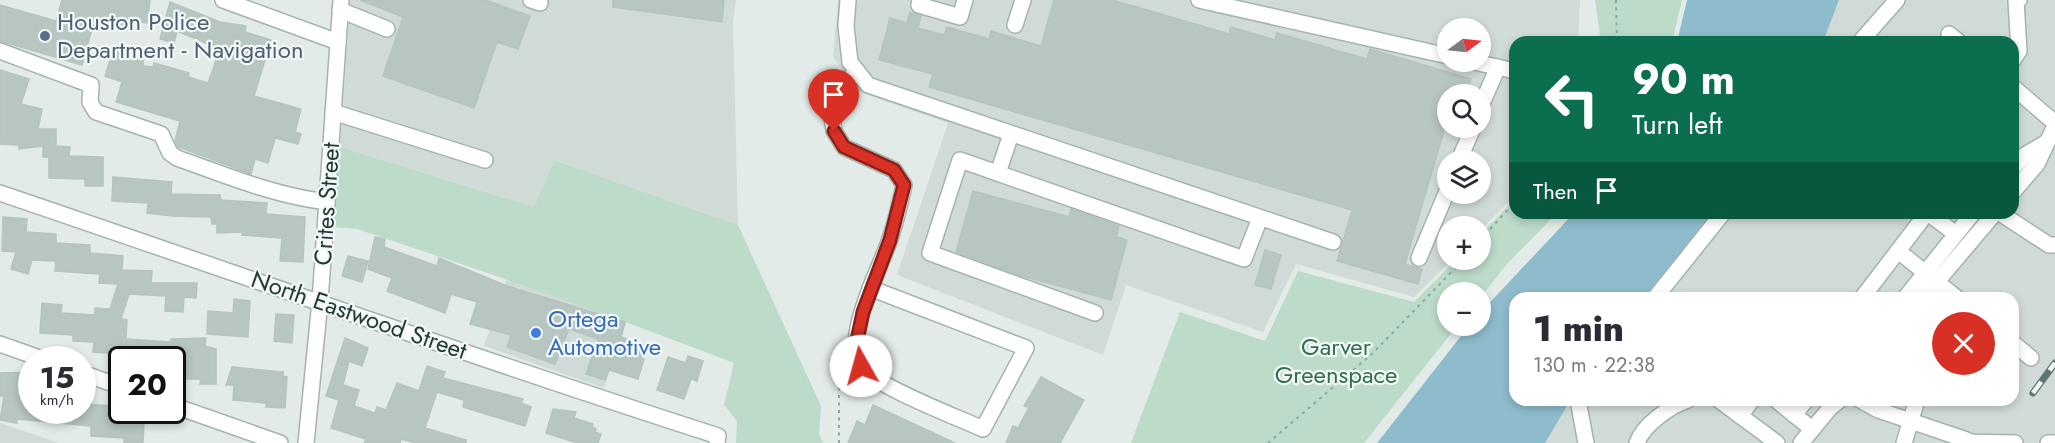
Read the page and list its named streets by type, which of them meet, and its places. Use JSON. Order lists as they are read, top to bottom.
{
  "streets": {
    "street": ["Crites Street", "North Eastwood Street"]
  },
  "crossings": [
    ["Crites Street", "North Eastwood Street"]
  ],
  "parks": ["Garver Greenspace"],
  "places": ["Houston Police Department - Navigation", "Ortega Automotive"],
  "north": "right",
  "page": {
    "map_buttons": ["+", "−"],
    "turn": ["90 m", "Turn left"],
    "then": "Then",
    "heading": ["1 min", "130 m · 22:38"],
    "speed": "15 km/h",
    "limit": "20"
  }
}
